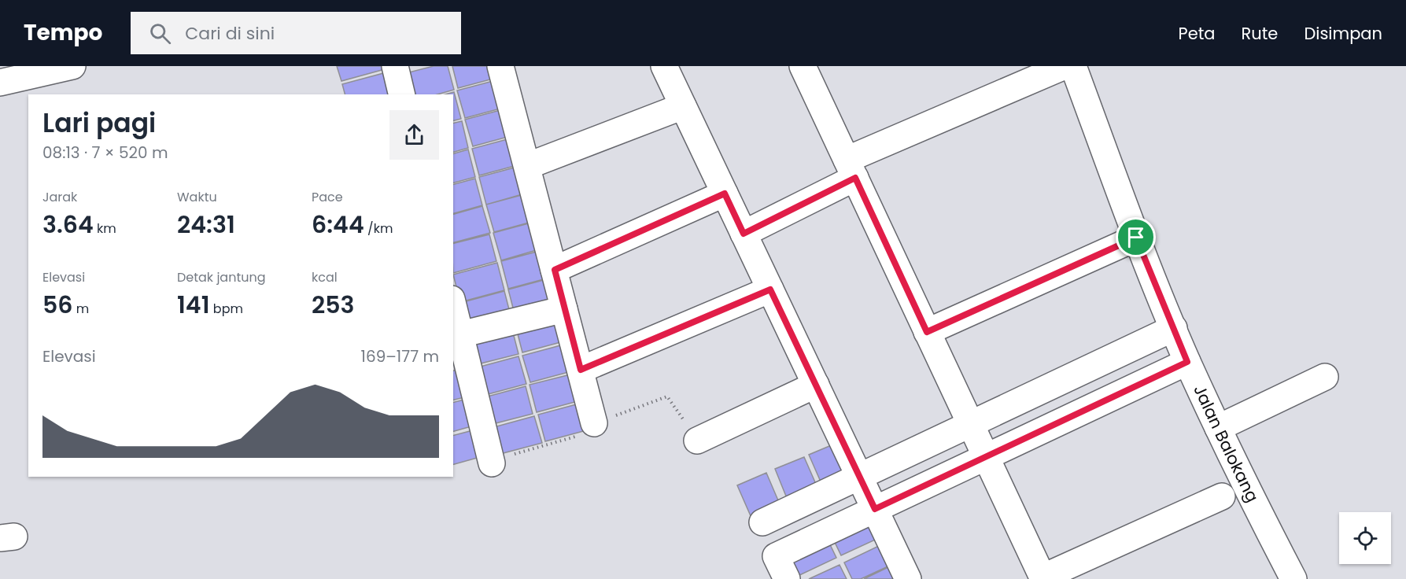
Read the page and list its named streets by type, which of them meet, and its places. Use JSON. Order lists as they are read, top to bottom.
{
  "streets": {
    "street": ["Jalan Balokang"]
  },
  "page": {
    "header": "Tempo",
    "search": "Cari di sini",
    "nav": ["Peta", "Rute", "Disimpan"],
    "heading": ["Lari pagi", "08:13 · 7 × 520 m"],
    "stats": [
      ["Jarak", "3.64 km"],
      ["Waktu", "24:31"],
      ["Pace", "6:44 /km"],
      ["Elevasi", "56 m"],
      ["Detak jantung", "141 bpm"],
      ["kcal", "253"]
    ],
    "chart": ["Elevasi", "169–177 m"]
  }
}
